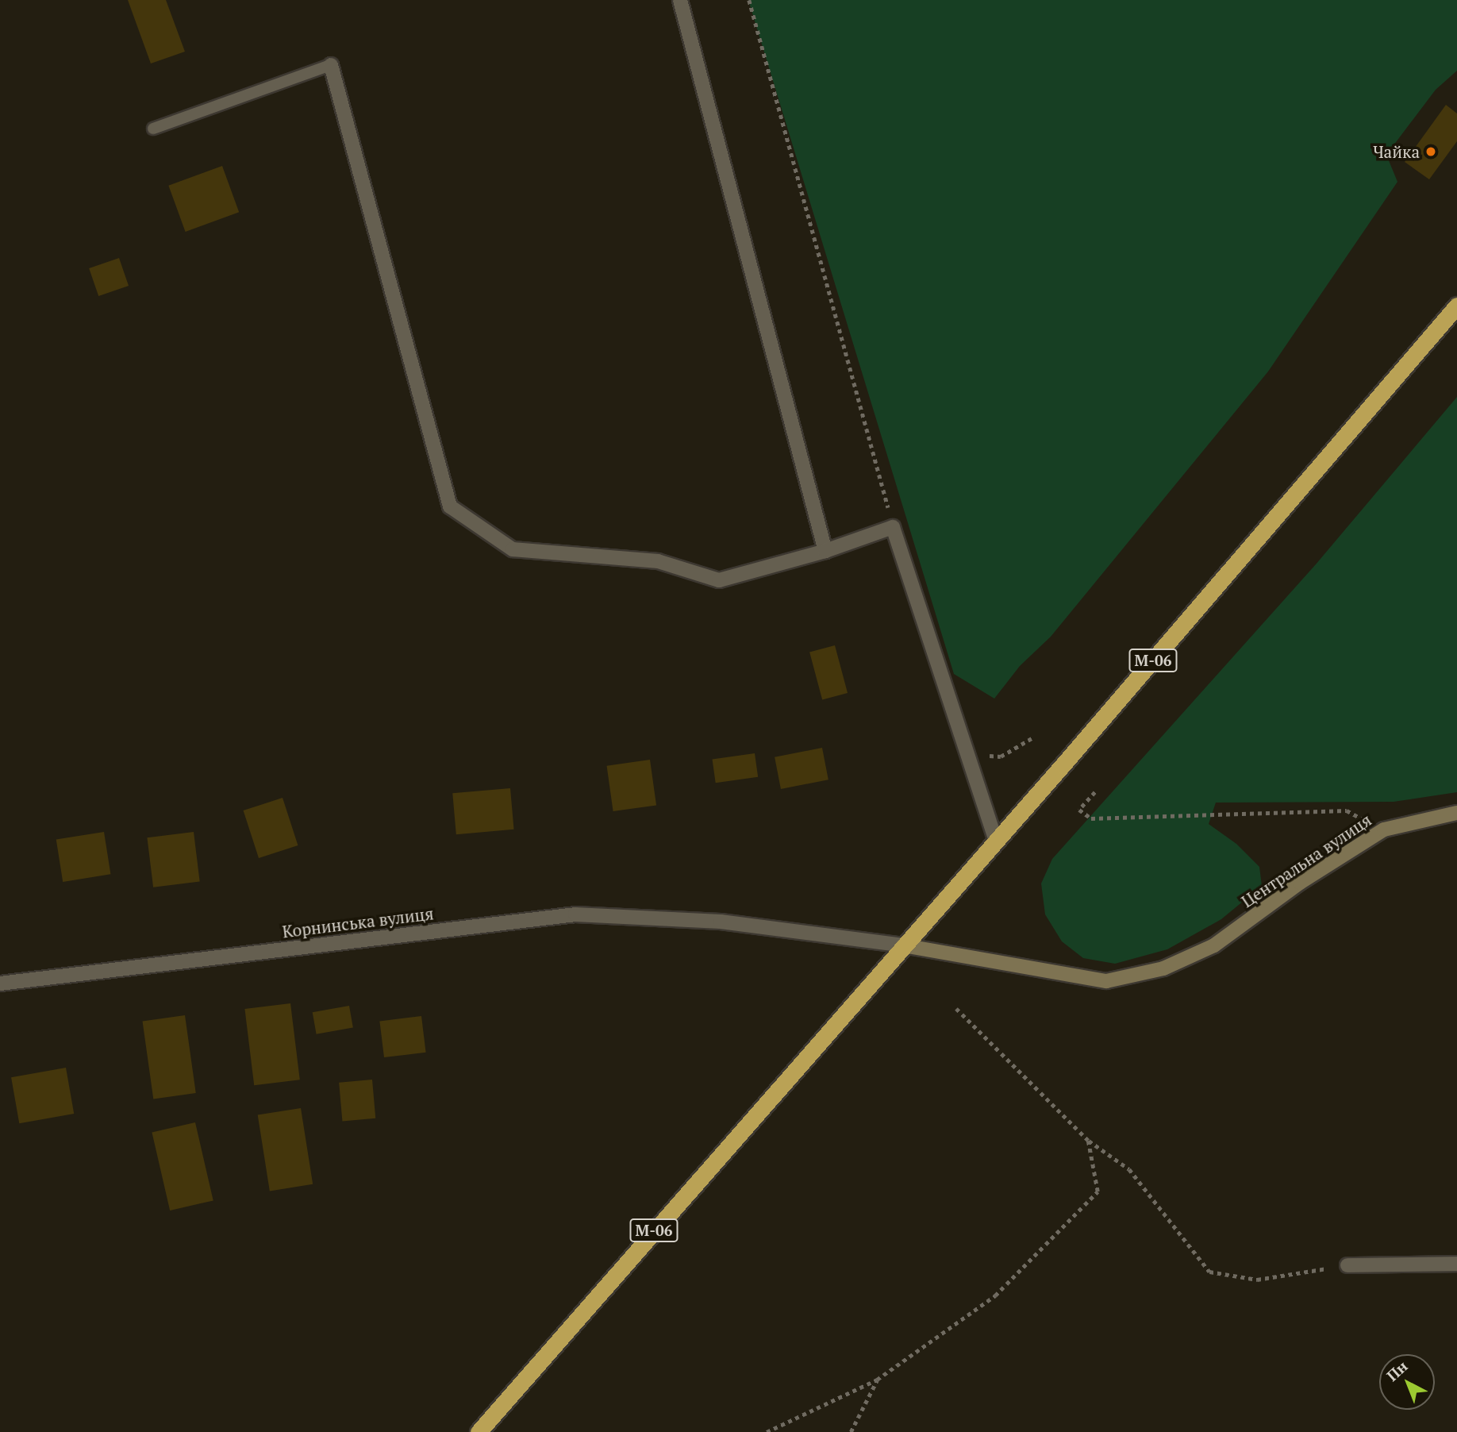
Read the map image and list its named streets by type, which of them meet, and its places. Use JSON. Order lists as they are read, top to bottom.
{
  "streets": {
    "highway": ["М-06"],
    "street": ["Центральна вулиця", "Корнинська вулиця"]
  },
  "crossings": [
    ["М-06", "Центральна вулиця"],
    ["М-06", "Корнинська вулиця"],
    ["Центральна вулиця", "Корнинська вулиця"]
  ],
  "places": ["Чайка"],
  "north": "top left"
}
